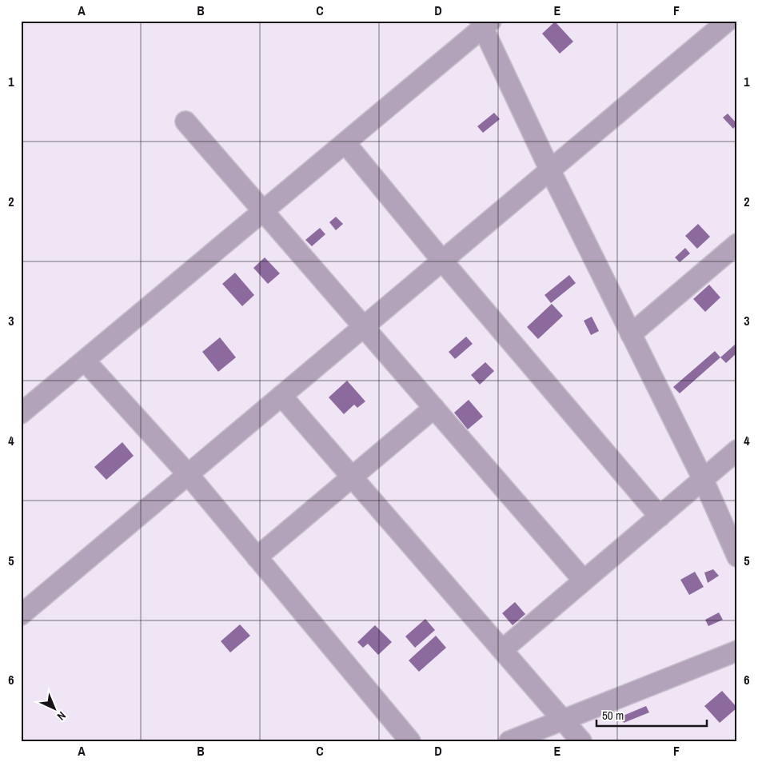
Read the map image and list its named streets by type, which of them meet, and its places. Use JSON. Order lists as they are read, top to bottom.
{
  "scale_bar": "50 m",
  "north": "bottom right",
  "grid": {
    "columns": [
      "A",
      "B",
      "C",
      "D",
      "E",
      "F"
    ],
    "rows": [
      "1",
      "2",
      "3",
      "4",
      "5",
      "6"
    ]
  }
}
